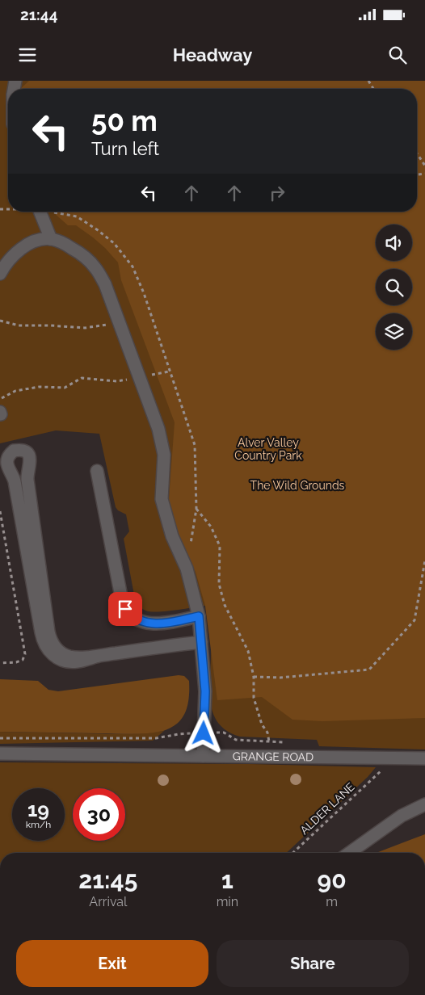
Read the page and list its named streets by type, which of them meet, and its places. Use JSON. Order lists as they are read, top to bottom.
{
  "streets": {
    "street": ["GRANGE ROAD"],
    "path": ["ALDER LANE"]
  },
  "parks": ["Alver Valley Country Park", "The Wild Grounds"],
  "page": {
    "status": "21:44",
    "header": "Headway",
    "turn": ["50 m", "Turn left"],
    "speed": "19 km/h",
    "limit": "30",
    "eta": [
      "21:45",
      "Arrival",
      "1",
      "min",
      "90",
      "m"
    ],
    "buttons": ["Exit", "Share"]
  }
}
